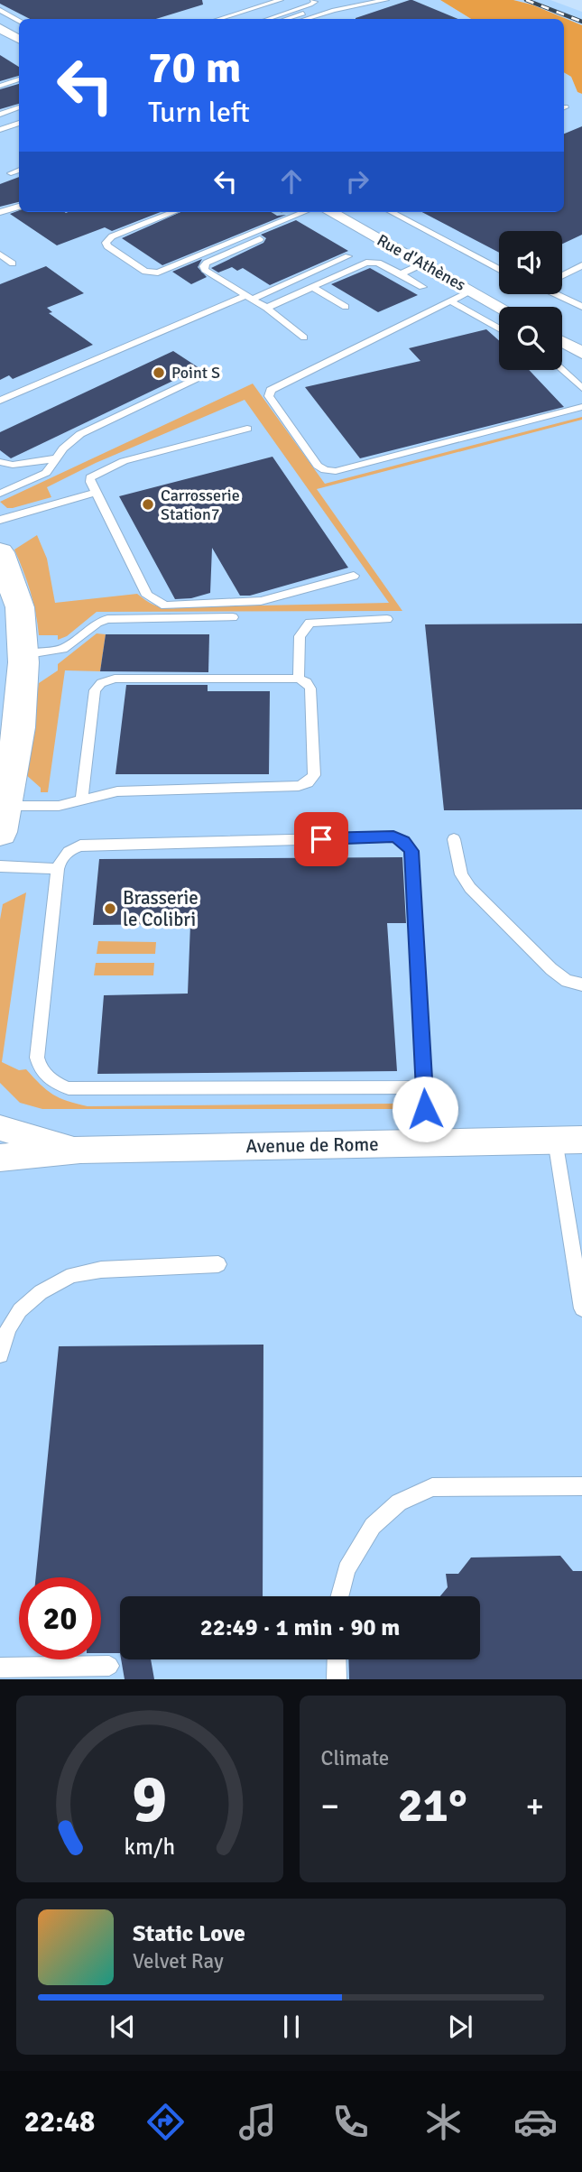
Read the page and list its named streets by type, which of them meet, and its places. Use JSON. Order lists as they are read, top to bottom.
{
  "streets": {
    "street": ["Rue d'Athènes", "Avenue de Rome"]
  },
  "places": ["Point S", "Carrosserie Station7", "Brasserie le Colibri"],
  "page": {
    "turn": ["70 m", "Turn left"],
    "limit": "20",
    "trip": "22:49 · 1 min · 90 m",
    "tile": "Climate",
    "heat": ["−", "21°", "+"],
    "song": ["Static Love", "Velvet Ray"],
    "tabs": "22:48",
    "gauge": ["9", "km/h"]
  }
}
